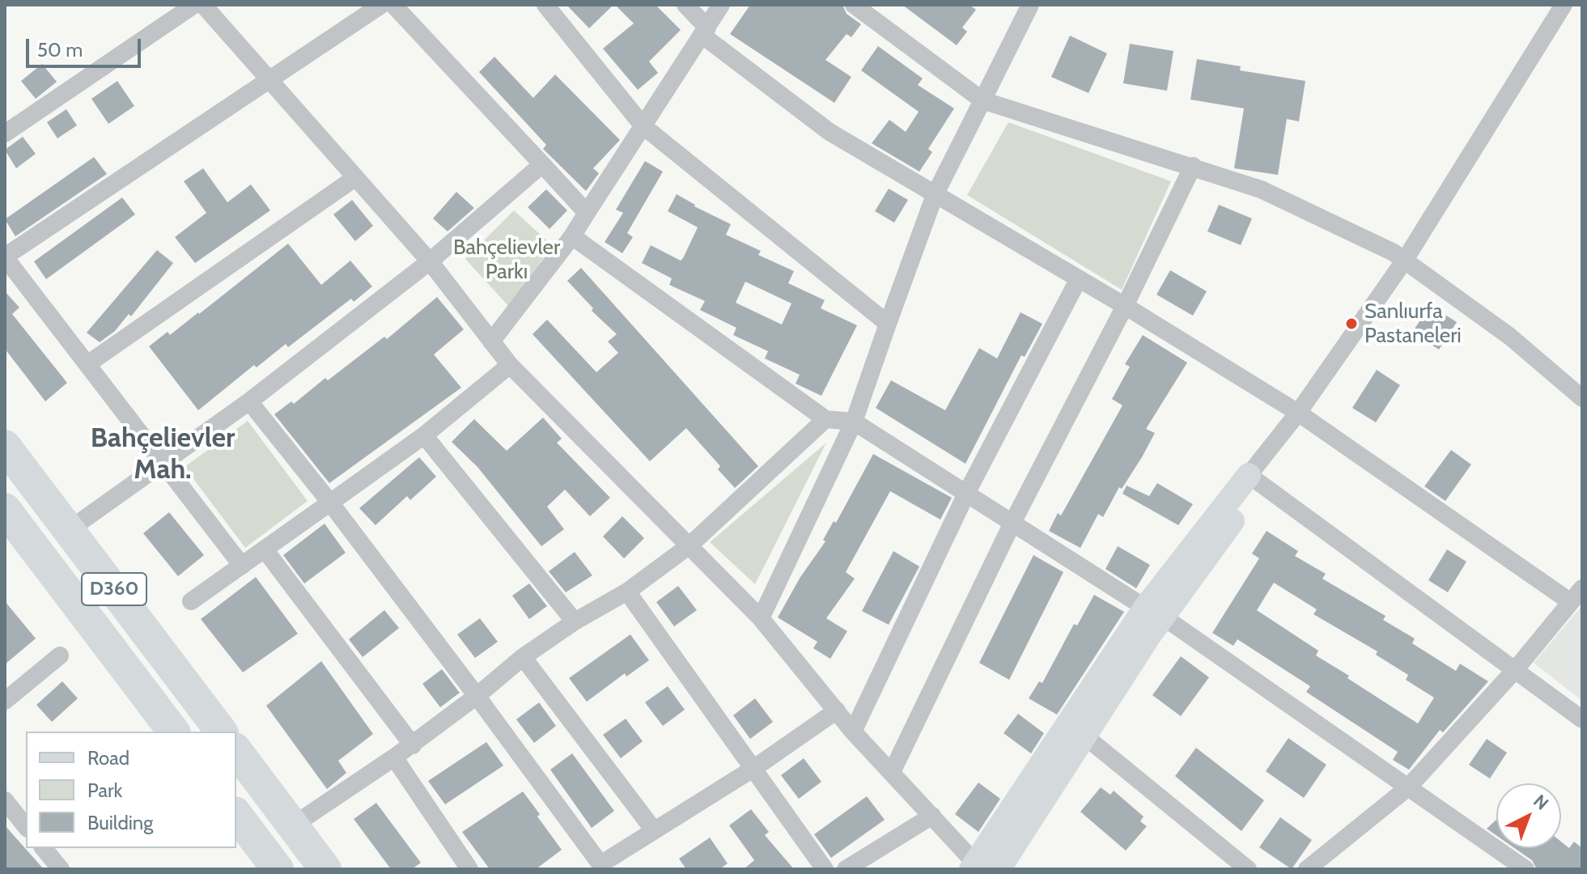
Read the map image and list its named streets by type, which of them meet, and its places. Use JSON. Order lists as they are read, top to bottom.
{
  "streets": {
    "highway": ["D360"]
  },
  "districts": ["Bahçelievler Mah."],
  "parks": ["Bahçelievler Parkı"],
  "places": ["Sanlıurfa Pastaneleri"],
  "legend": ["Road", "Park", "Building"],
  "scale_bar": "50 m",
  "north": "top right"
}
